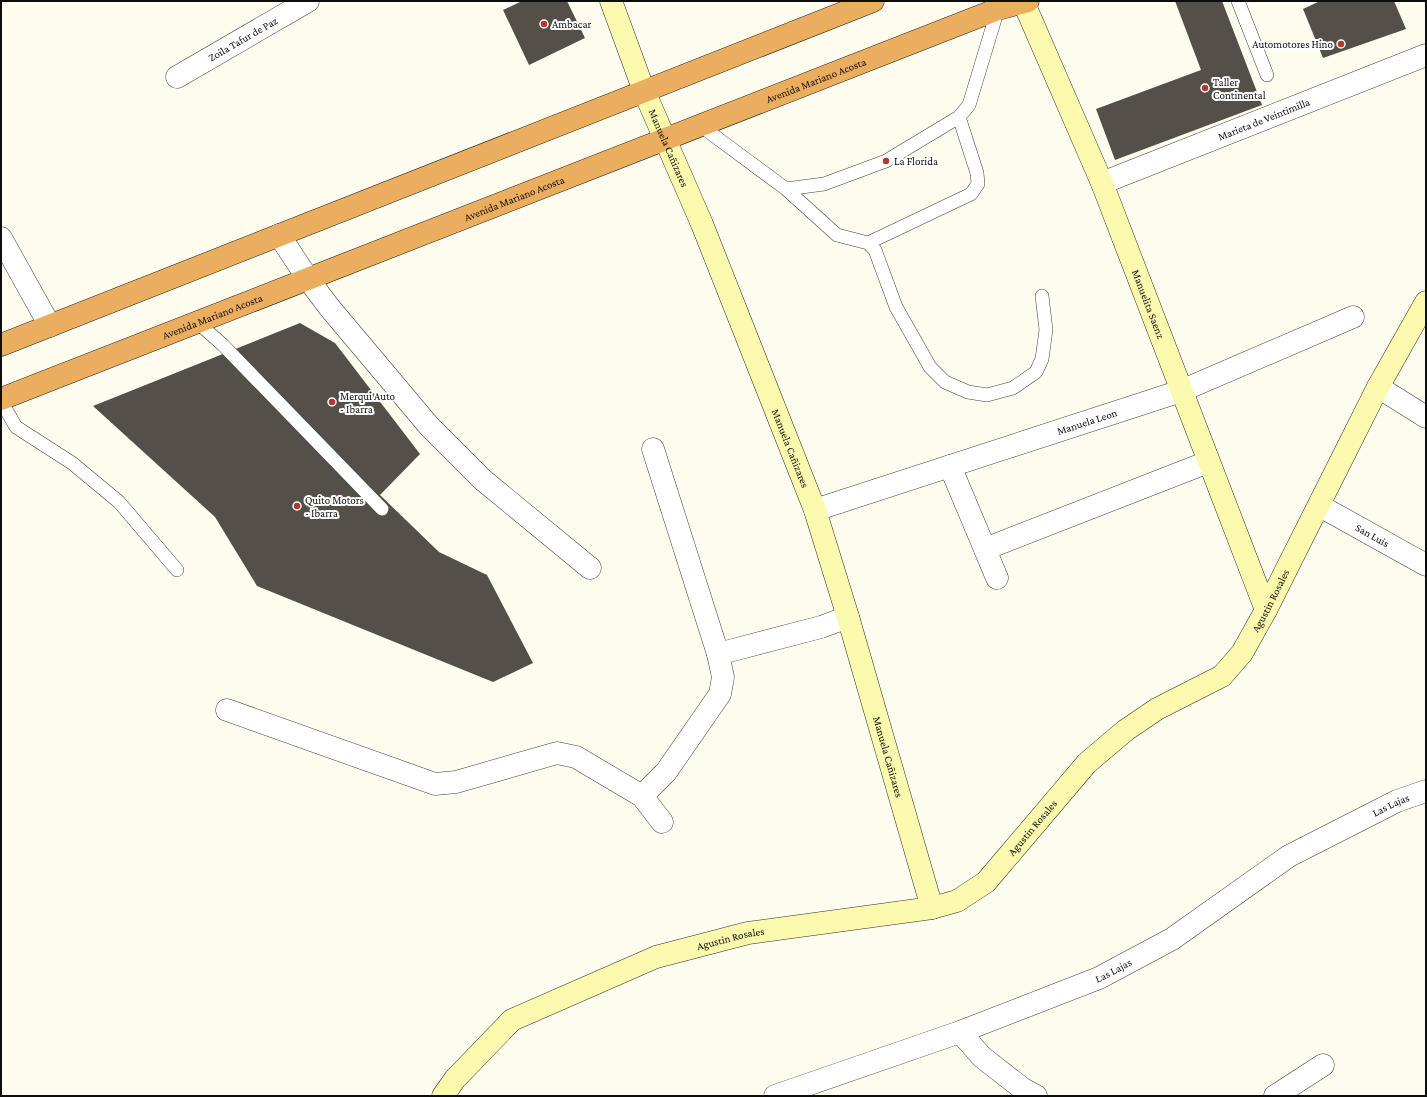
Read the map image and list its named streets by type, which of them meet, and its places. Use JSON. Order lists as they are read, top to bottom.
{
  "streets": {
    "highway": ["Avenida Mariano Acosta"],
    "street": [
      "Zoila Tafur de Paz",
      "Marieta de Veintimilla",
      "Manuela Cañizares",
      "Manuelita Saenz",
      "Manuela Leon",
      "San Luis",
      "Agustin Rosales",
      "Las Lajas"
    ]
  },
  "crossings": [
    ["Avenida Mariano Acosta", "Manuela Cañizares"],
    ["Avenida Mariano Acosta", "Manuelita Saenz"],
    ["Marieta de Veintimilla", "Manuelita Saenz"],
    ["Manuela Cañizares", "Manuela Leon"],
    ["Manuela Cañizares", "Agustin Rosales"],
    ["Manuelita Saenz", "Manuela Leon"],
    ["Manuelita Saenz", "Agustin Rosales"],
    ["San Luis", "Agustin Rosales"]
  ],
  "places": [
    "Ambacar",
    "Automotores Hino",
    "Taller Continental",
    "La Florida",
    "Merqui Auto - Ibarra",
    "Quito Motors - Ibarra"
  ]
}
